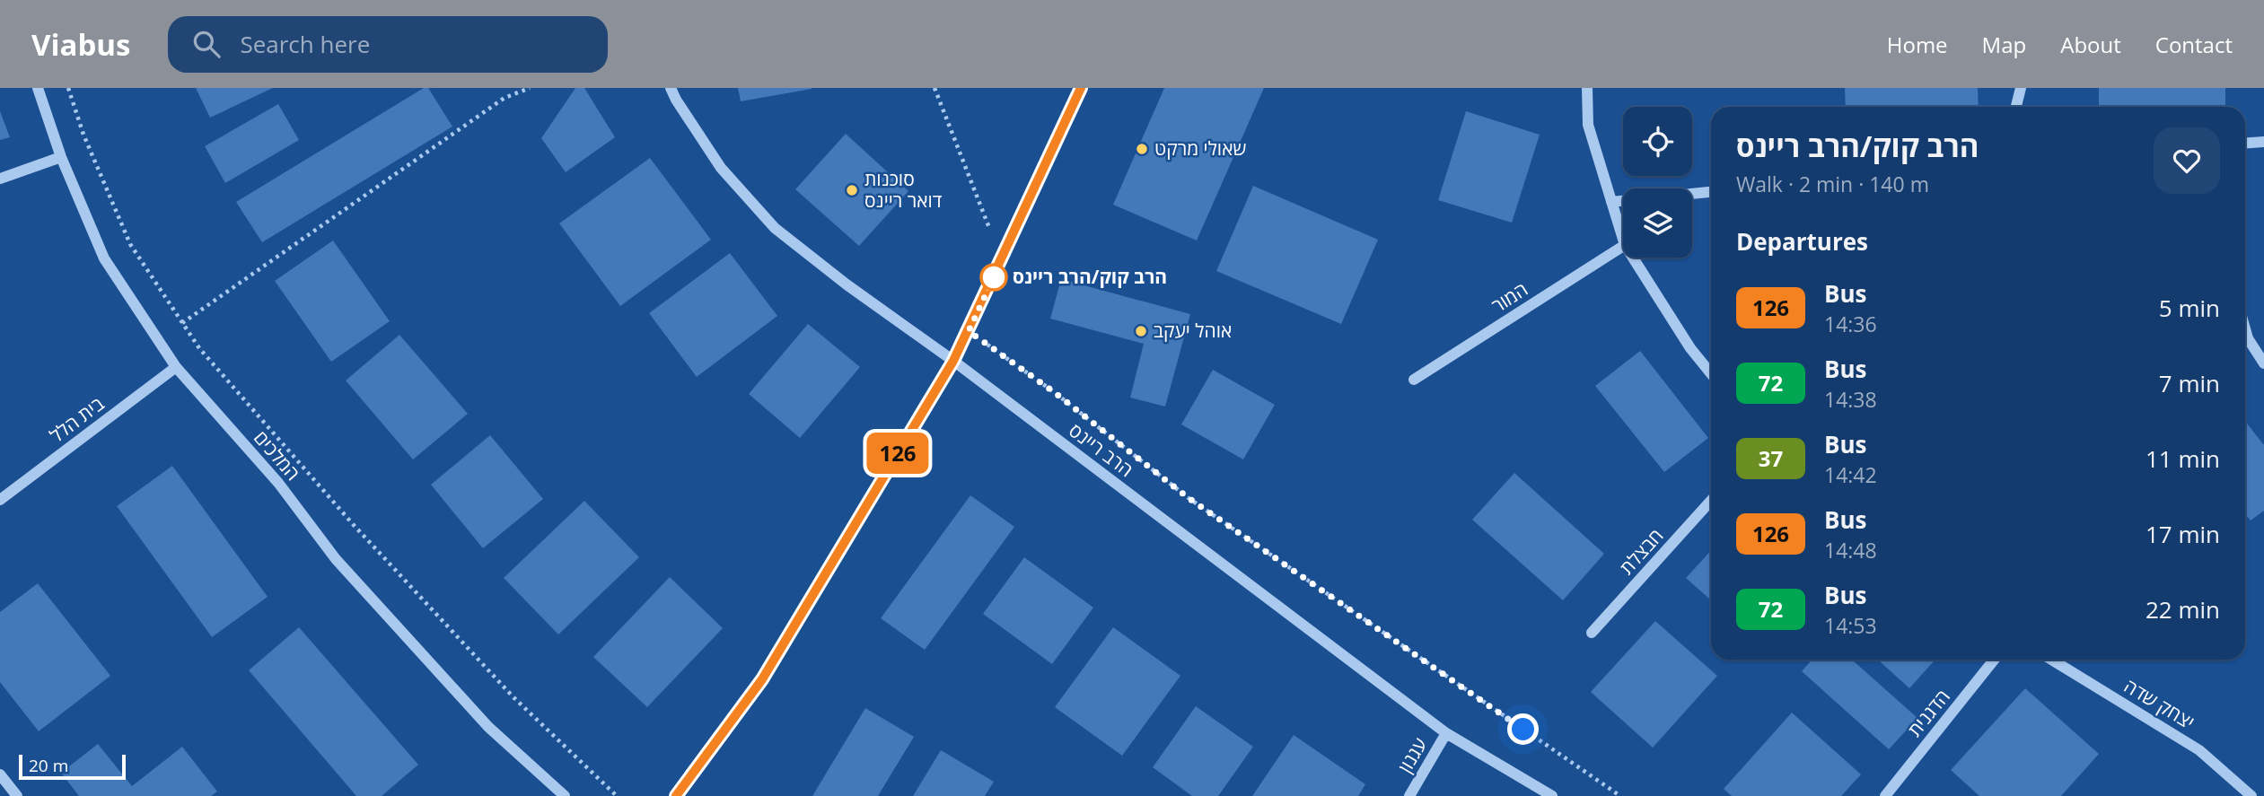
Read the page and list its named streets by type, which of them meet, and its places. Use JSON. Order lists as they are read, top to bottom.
{
  "streets": {
    "street": [
      "המור",
      "בית הלל",
      "הרב ריינס",
      "המלכים",
      "חבצלת",
      "יצחק שדה",
      "הדגנית",
      "עגנון"
    ]
  },
  "crossings": [
    ["בית הלל", "המלכים"],
    ["הרב ריינס", "עגנון"]
  ],
  "places": [
    "שאולי מרקט",
    "סוכנות דואר ריינס",
    "הרב קוק/הרב ריינס",
    "אוהל יעקב"
  ],
  "lines": ["bus line 126"],
  "scale_bar": "20 m",
  "page": {
    "header": "Viabus",
    "search": "Search here",
    "nav": [
      "Home",
      "Map",
      "About",
      "Contact"
    ],
    "on_map": "126",
    "heading": [
      ["הרב קוק/הרב ריינס", "Walk · 2 min · 140 m"],
      "Departures"
    ],
    "list": [
      {
        "mark": "126",
        "name": "Bus",
        "note": "14:36",
        "value": "5 min"
      },
      {
        "mark": "72",
        "name": "Bus",
        "note": "14:38",
        "value": "7 min"
      },
      {
        "mark": "37",
        "name": "Bus",
        "note": "14:42",
        "value": "11 min"
      },
      {
        "mark": "126",
        "name": "Bus",
        "note": "14:48",
        "value": "17 min"
      },
      {
        "mark": "72",
        "name": "Bus",
        "note": "14:53",
        "value": "22 min"
      }
    ],
    "scale": "20 m"
  }
}
